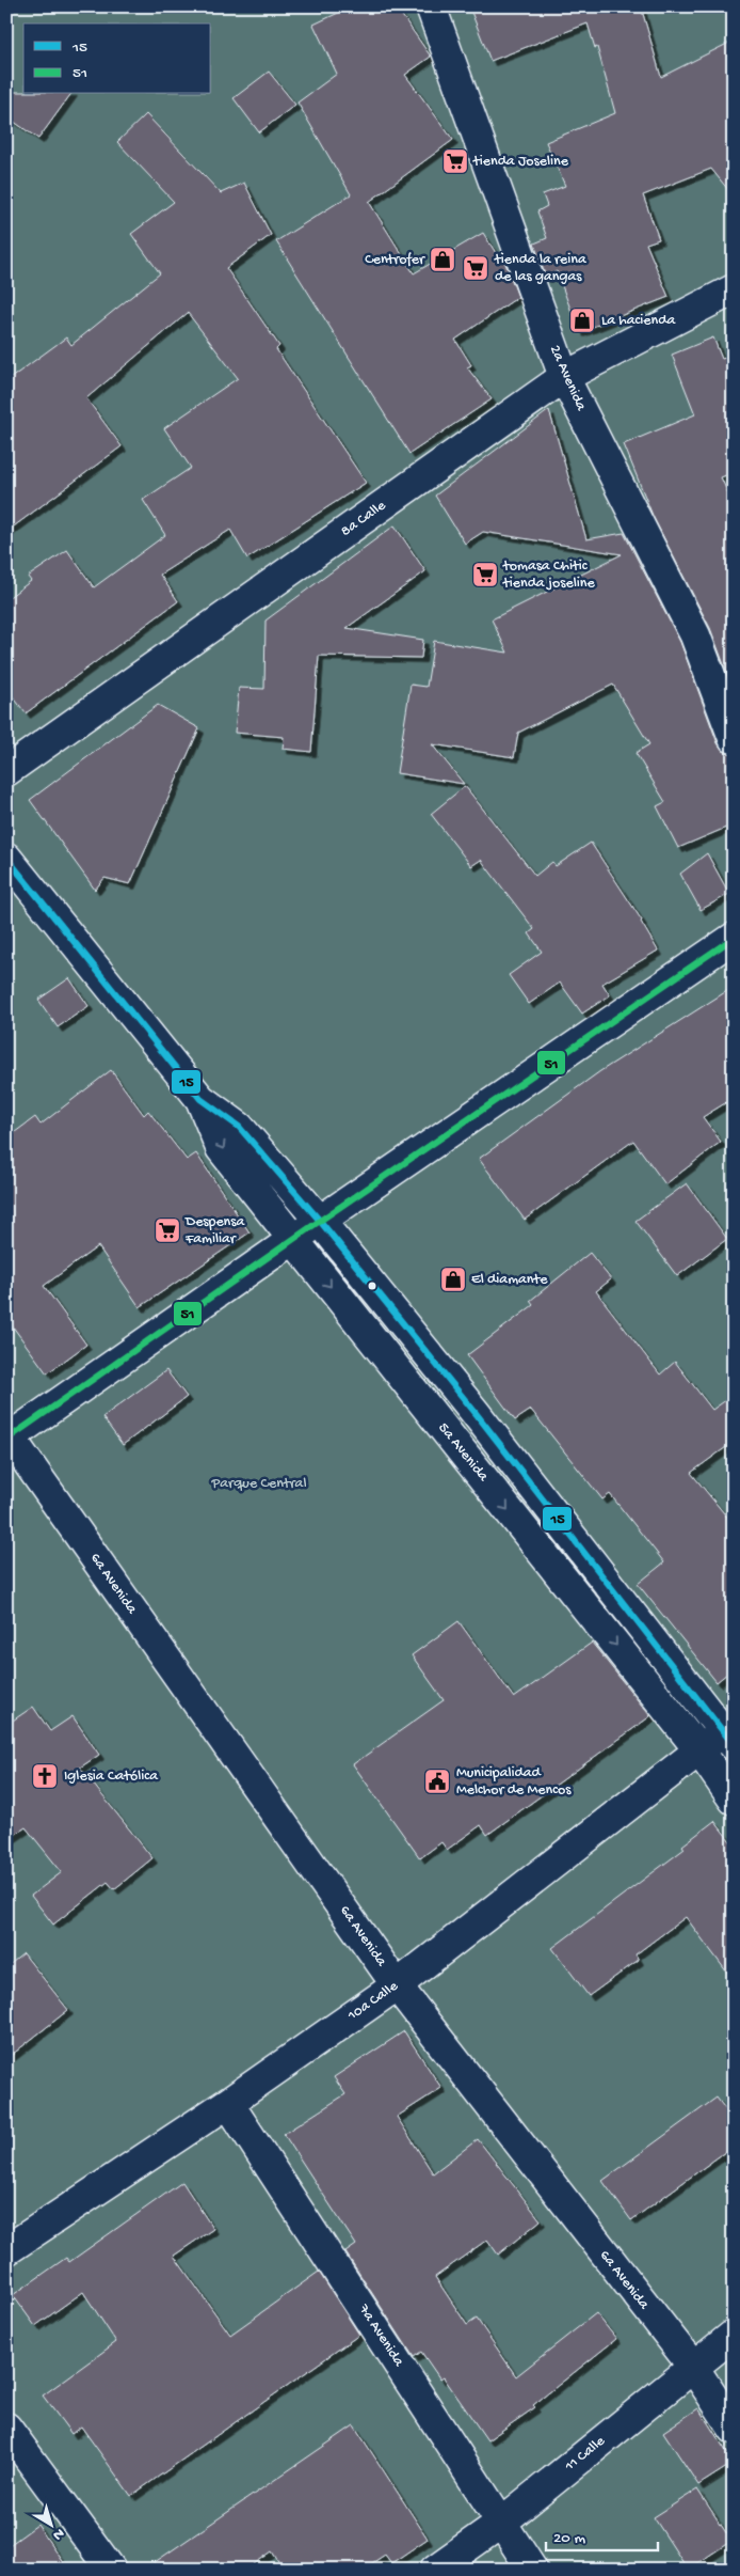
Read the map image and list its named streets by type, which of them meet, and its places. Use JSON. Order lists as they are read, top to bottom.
{
  "streets": {
    "street": [
      "2a Avenida",
      "8a Calle",
      "5a Avenida",
      "6a Avenida",
      "10a Calle",
      "7a Avenida",
      "11 Calle"
    ]
  },
  "crossings": [
    ["2a Avenida", "8a Calle"],
    ["5a Avenida", "10a Calle"],
    ["6a Avenida", "10a Calle"],
    ["6a Avenida", "11 Calle"],
    ["10a Calle", "7a Avenida"],
    ["7a Avenida", "11 Calle"]
  ],
  "parks": ["Parque Central"],
  "places": {
    "supermarket": [
      "tienda Joseline",
      "tienda la reina de las gangas",
      "tomasa Chitic tienda joseline",
      "Despensa Familiar"
    ],
    "shop": ["Centrofer", "La hacienda", "El diamante"],
    "church": ["Iglesia Católica"],
    "public building": ["Municipalidad Melchor de Mencos"]
  },
  "lines": ["transit line 15", "transit line 51"],
  "legend": ["15", "51"],
  "scale_bar": "20 m",
  "north": "bottom right"
}
